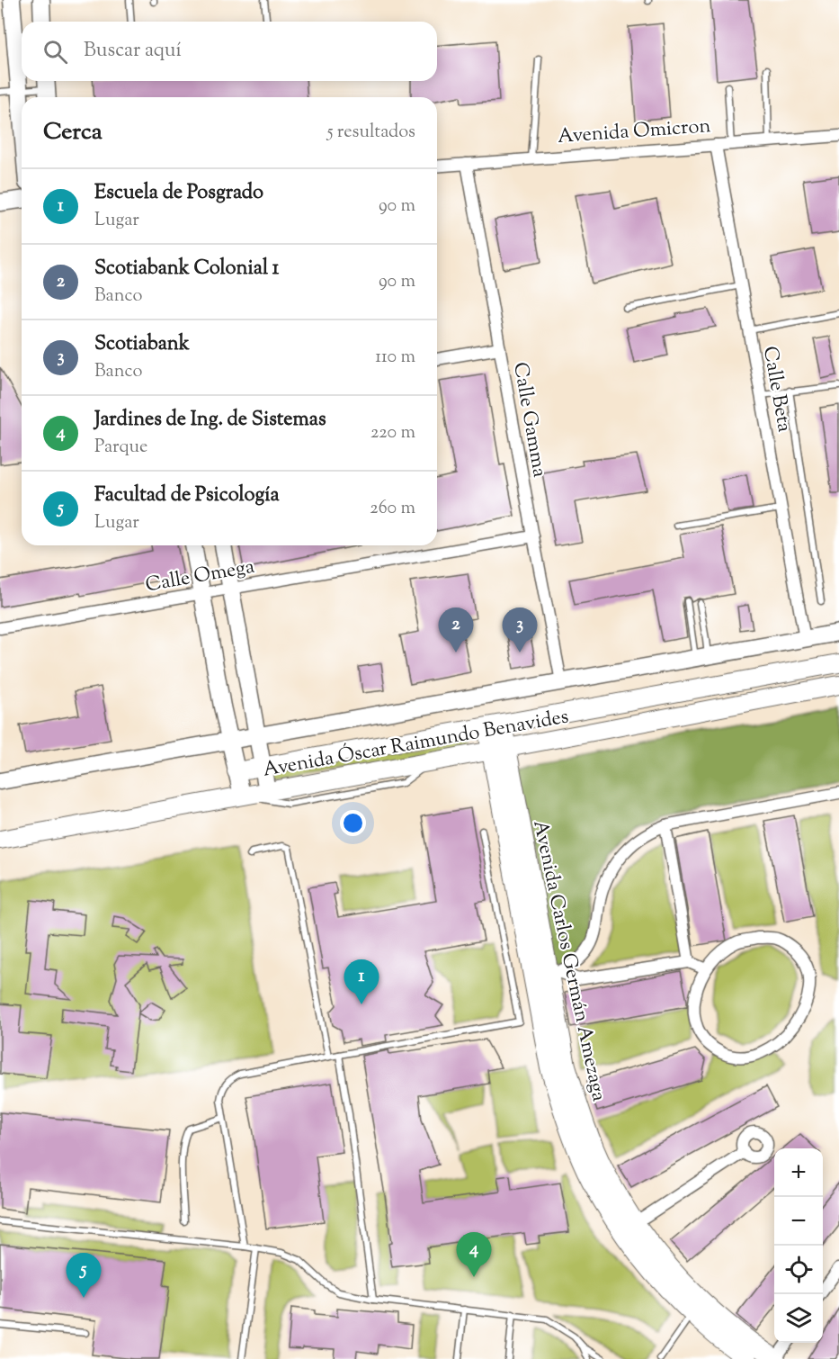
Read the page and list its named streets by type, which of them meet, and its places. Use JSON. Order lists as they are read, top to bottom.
{
  "streets": {
    "main road": ["Avenida Óscar Raimundo Benavides", "Avenida Carlos Germán Amezaga"],
    "street": [
      "Avenida Omicron",
      "Calle Beta",
      "Calle Gamma",
      "Calle Omega"
    ]
  },
  "crossings": [
    ["Avenida Omicron", "Calle Beta"],
    ["Avenida Omicron", "Calle Gamma"],
    ["Calle Beta", "Avenida Óscar Raimundo Benavides"],
    ["Calle Gamma", "Calle Omega"],
    ["Calle Gamma", "Avenida Óscar Raimundo Benavides"],
    ["Avenida Óscar Raimundo Benavides", "Avenida Carlos Germán Amezaga"]
  ],
  "page": {
    "search": "Buscar aquí",
    "heading": ["Cerca", "5 resultados"],
    "list": [
      {
        "mark": "1",
        "name": "Escuela de Posgrado",
        "note": "Lugar",
        "value": "90 m"
      },
      {
        "mark": "2",
        "name": "Scotiabank Colonial 1",
        "note": "Banco",
        "value": "90 m"
      },
      {
        "mark": "3",
        "name": "Scotiabank",
        "note": "Banco",
        "value": "110 m"
      },
      {
        "mark": "4",
        "name": "Jardines de Ing. de Sistemas",
        "note": "Parque",
        "value": "220 m"
      },
      {
        "mark": "5",
        "name": "Facultad de Psicología",
        "note": "Lugar",
        "value": "260 m"
      }
    ],
    "pins": [
      "2",
      "3",
      "1",
      "4",
      "5"
    ],
    "map_buttons": ["+", "−"]
  }
}
